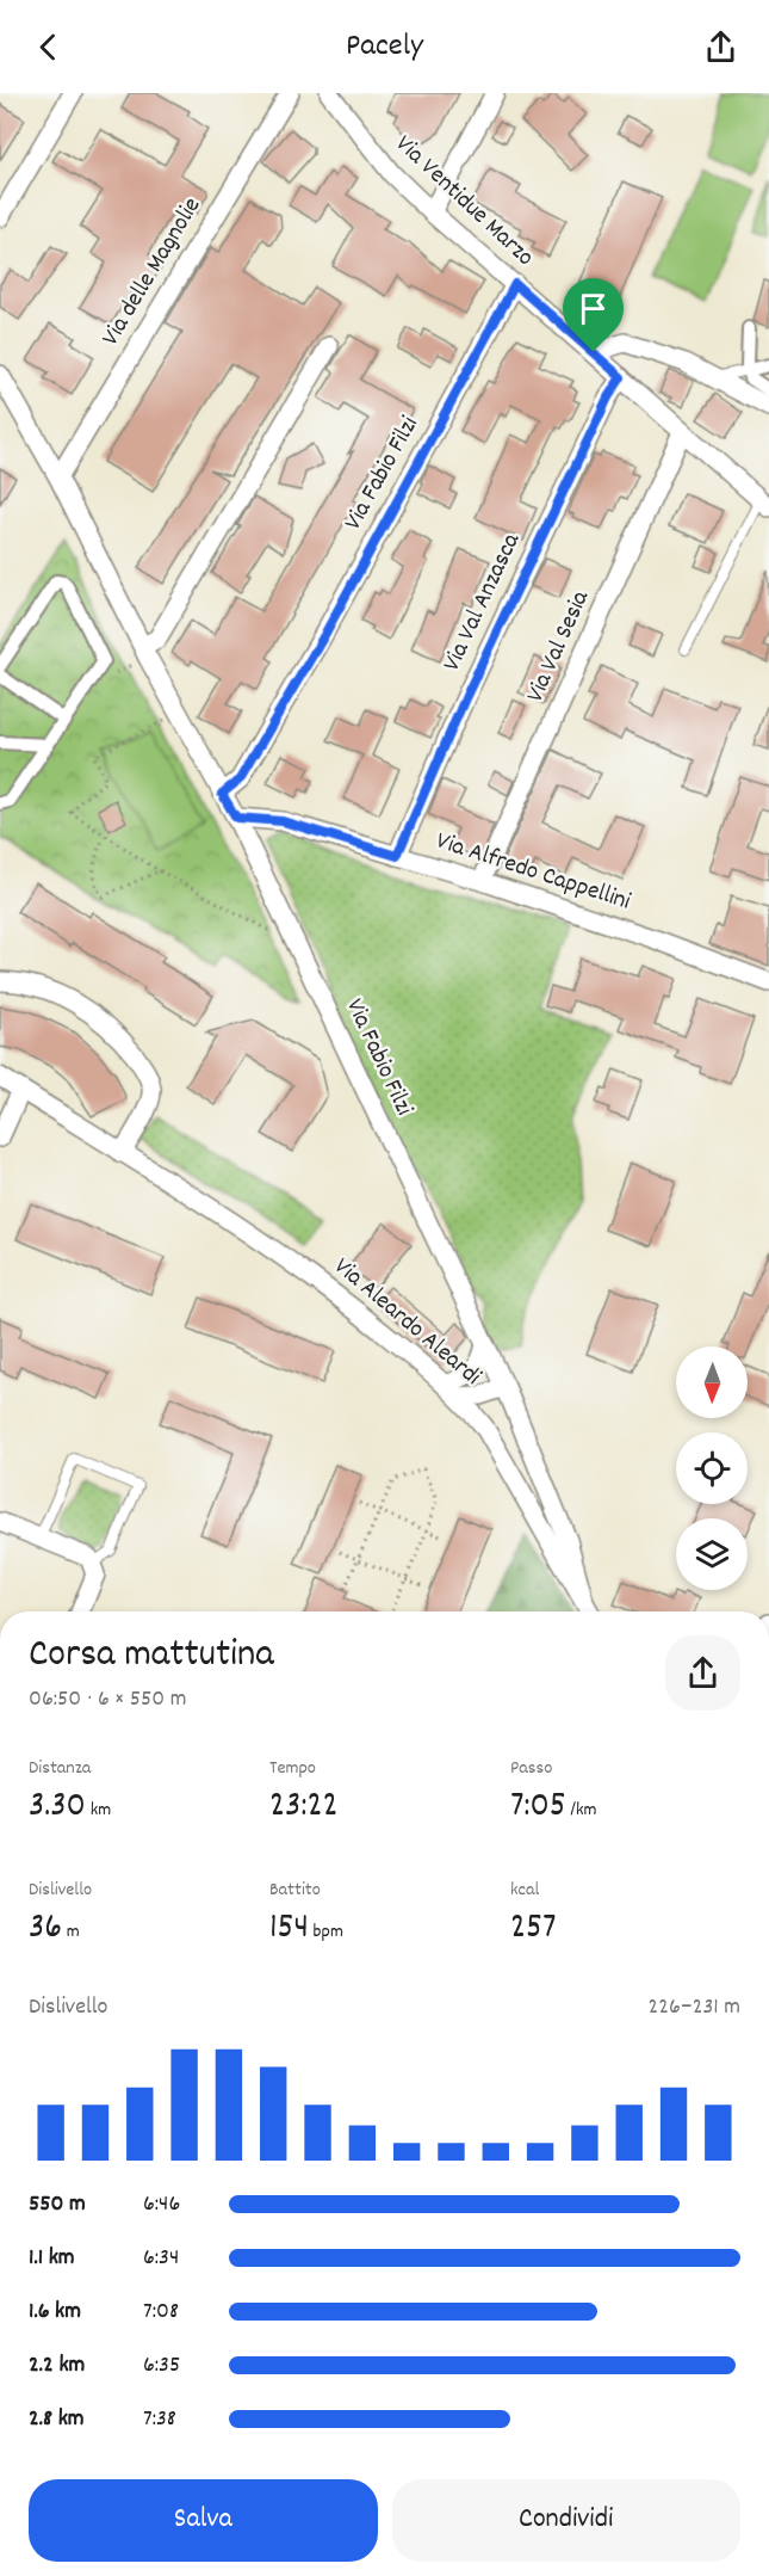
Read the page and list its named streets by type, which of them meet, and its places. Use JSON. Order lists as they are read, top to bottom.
{
  "streets": {
    "street": [
      "Via Ventidue Marzo",
      "Via delle Magnolie",
      "Via Fabio Filzi",
      "Via Val Anzasca",
      "Via Val Sesia",
      "Via Alfredo Cappellini",
      "Via Aleardo Aleardi"
    ]
  },
  "crossings": [
    ["Via Ventidue Marzo", "Via Fabio Filzi"],
    ["Via Ventidue Marzo", "Via Val Anzasca"],
    ["Via Ventidue Marzo", "Via Val Sesia"],
    ["Via delle Magnolie", "Via Fabio Filzi"],
    ["Via Fabio Filzi", "Via Alfredo Cappellini"],
    ["Via Fabio Filzi", "Via Aleardo Aleardi"],
    ["Via Val Anzasca", "Via Alfredo Cappellini"],
    ["Via Val Sesia", "Via Alfredo Cappellini"]
  ],
  "north": "bottom",
  "page": {
    "header": "Pacely",
    "heading": ["Corsa mattutina", "06:50 · 6 × 550 m"],
    "stats": [
      ["Distanza", "3.30 km"],
      ["Tempo", "23:22"],
      ["Passo", "7:05 /km"],
      ["Dislivello", "36 m"],
      ["Battito", "154 bpm"],
      ["kcal", "257"]
    ],
    "chart": ["Dislivello", "226–231 m"],
    "list": [
      {
        "name": "550 m",
        "note": "6:46"
      },
      {
        "name": "1.1 km",
        "note": "6:34"
      },
      {
        "name": "1.6 km",
        "note": "7:08"
      },
      {
        "name": "2.2 km",
        "note": "6:35"
      },
      {
        "name": "2.8 km",
        "note": "7:38"
      }
    ],
    "buttons": ["Salva", "Condividi"]
  }
}
